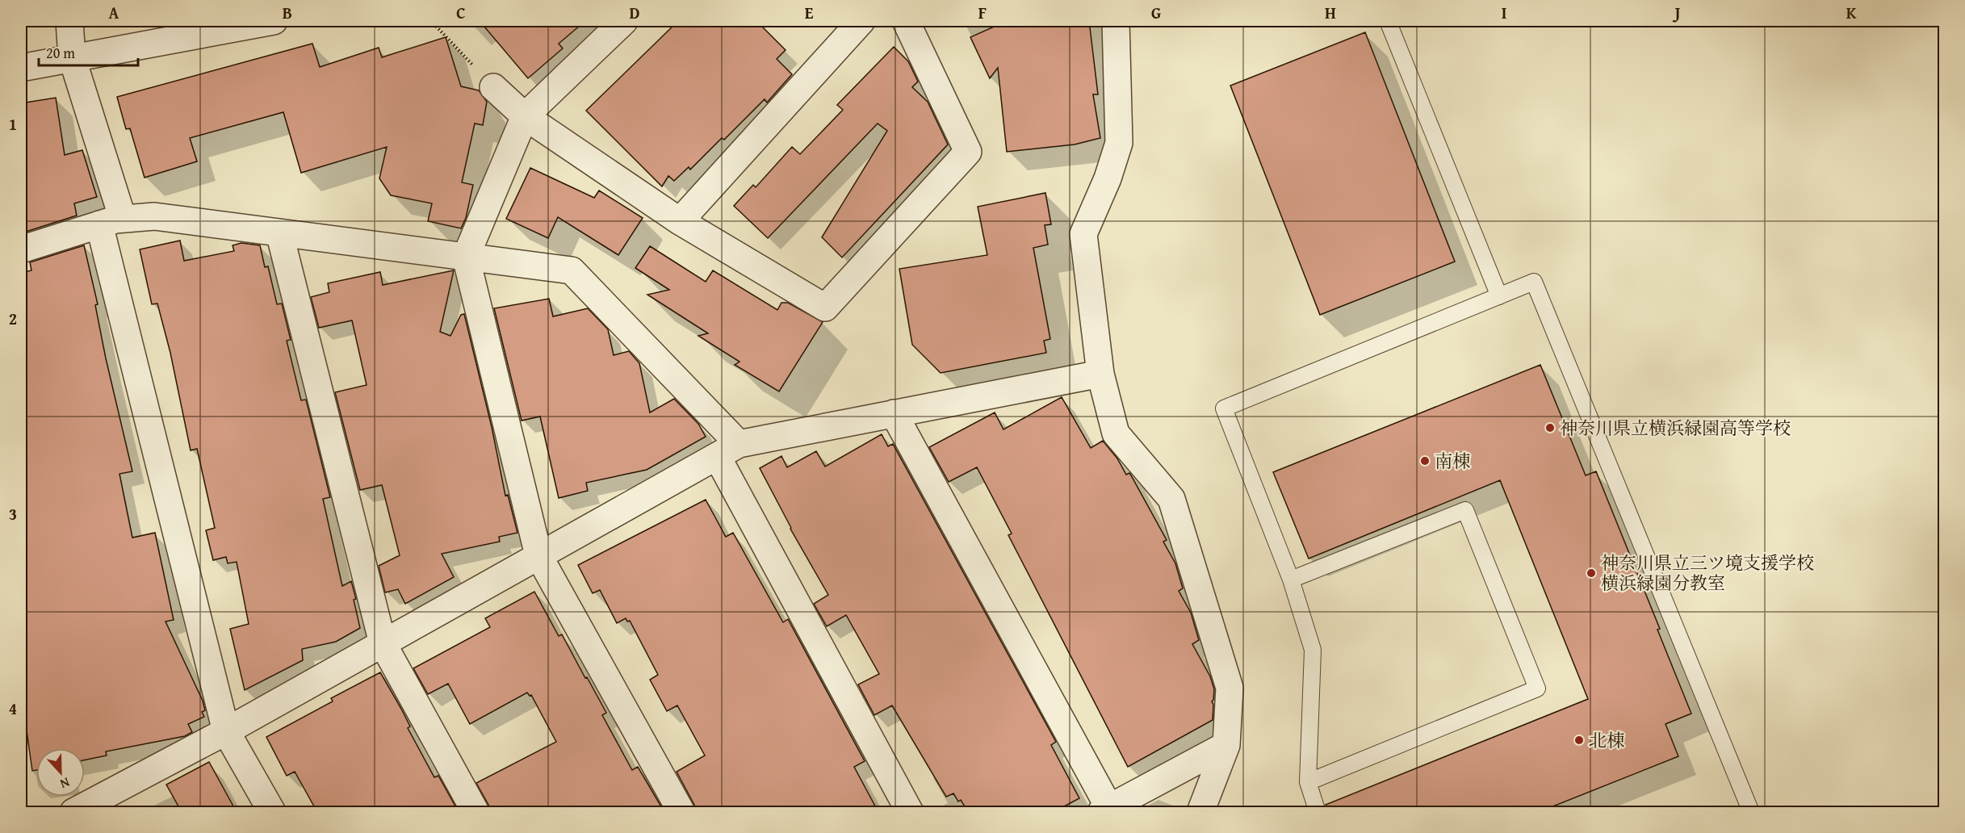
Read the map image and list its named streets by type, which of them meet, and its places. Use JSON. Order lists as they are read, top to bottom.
{
  "places": [
    "神奈川県立横浜緑園高等学校",
    "南棟",
    "神奈川県立三ツ境支援学校 横浜緑園分教室",
    "北棟"
  ],
  "scale_bar": "20 m",
  "north": "bottom",
  "grid": {
    "columns": [
      "A",
      "B",
      "C",
      "D",
      "E",
      "F",
      "G",
      "H",
      "I",
      "J",
      "K"
    ],
    "rows": [
      "1",
      "2",
      "3",
      "4"
    ]
  }
}
